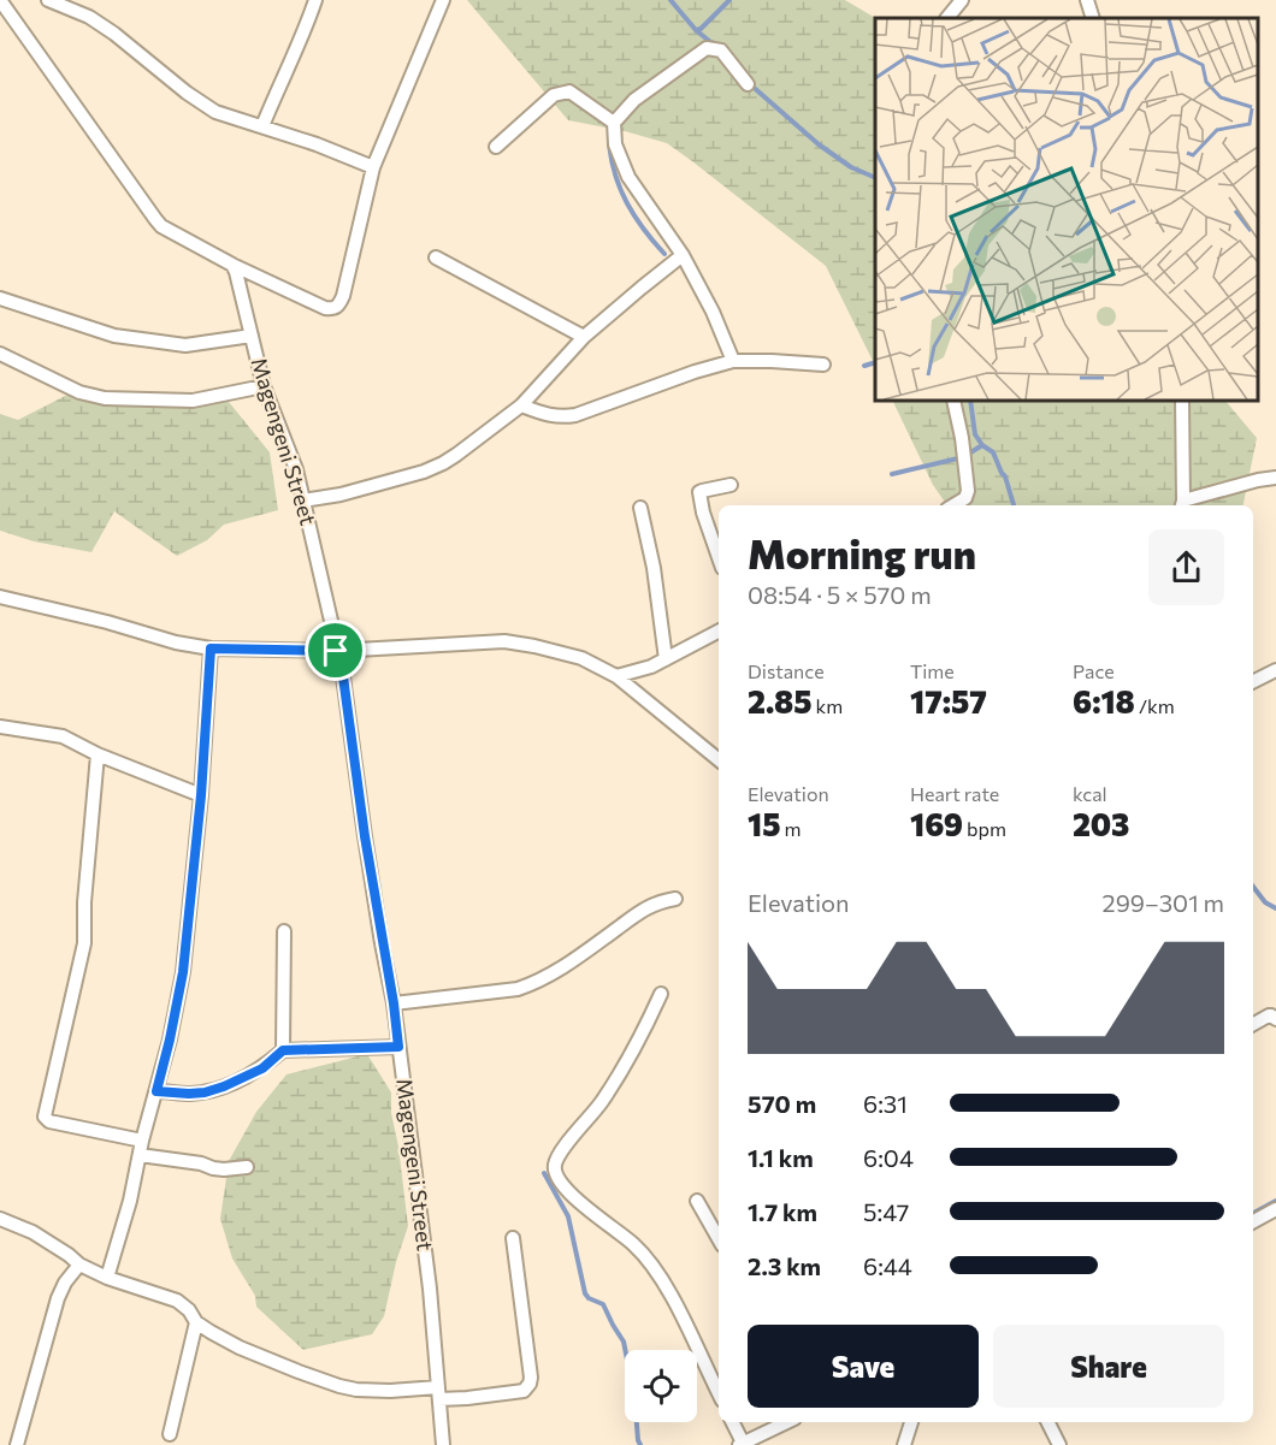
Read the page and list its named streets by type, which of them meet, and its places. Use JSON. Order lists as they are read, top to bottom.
{
  "streets": {
    "street": ["Magengeni Street"]
  },
  "page": {
    "heading": ["Morning run", "08:54 · 5 × 570 m"],
    "stats": [
      ["Distance", "2.85 km"],
      ["Time", "17:57"],
      ["Pace", "6:18 /km"],
      ["Elevation", "15 m"],
      ["Heart rate", "169 bpm"],
      ["kcal", "203"]
    ],
    "chart": ["Elevation", "299–301 m"],
    "list": [
      {
        "name": "570 m",
        "note": "6:31"
      },
      {
        "name": "1.1 km",
        "note": "6:04"
      },
      {
        "name": "1.7 km",
        "note": "5:47"
      },
      {
        "name": "2.3 km",
        "note": "6:44"
      }
    ],
    "buttons": ["Save", "Share"]
  }
}
